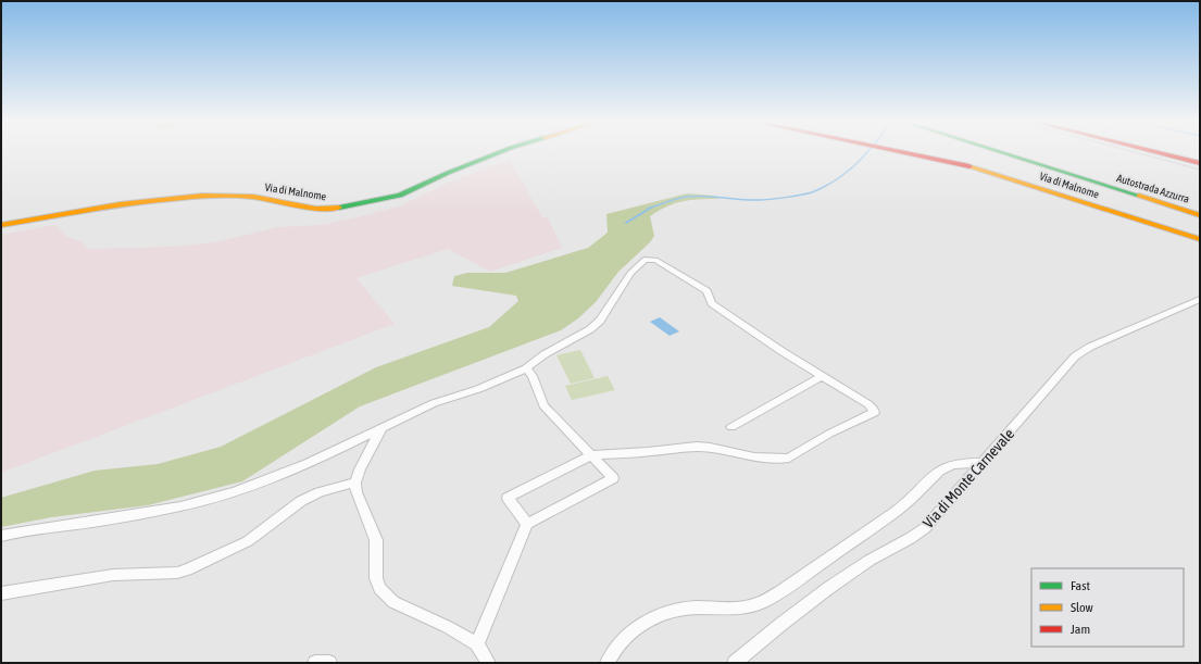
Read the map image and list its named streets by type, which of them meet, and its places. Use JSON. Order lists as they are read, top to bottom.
{
  "streets": {
    "main road": ["Via di Malnome", "Autostrada Azzurra"],
    "street": ["Via di Monte Carnevale"]
  },
  "legend": ["Fast", "Slow", "Jam"]
}
